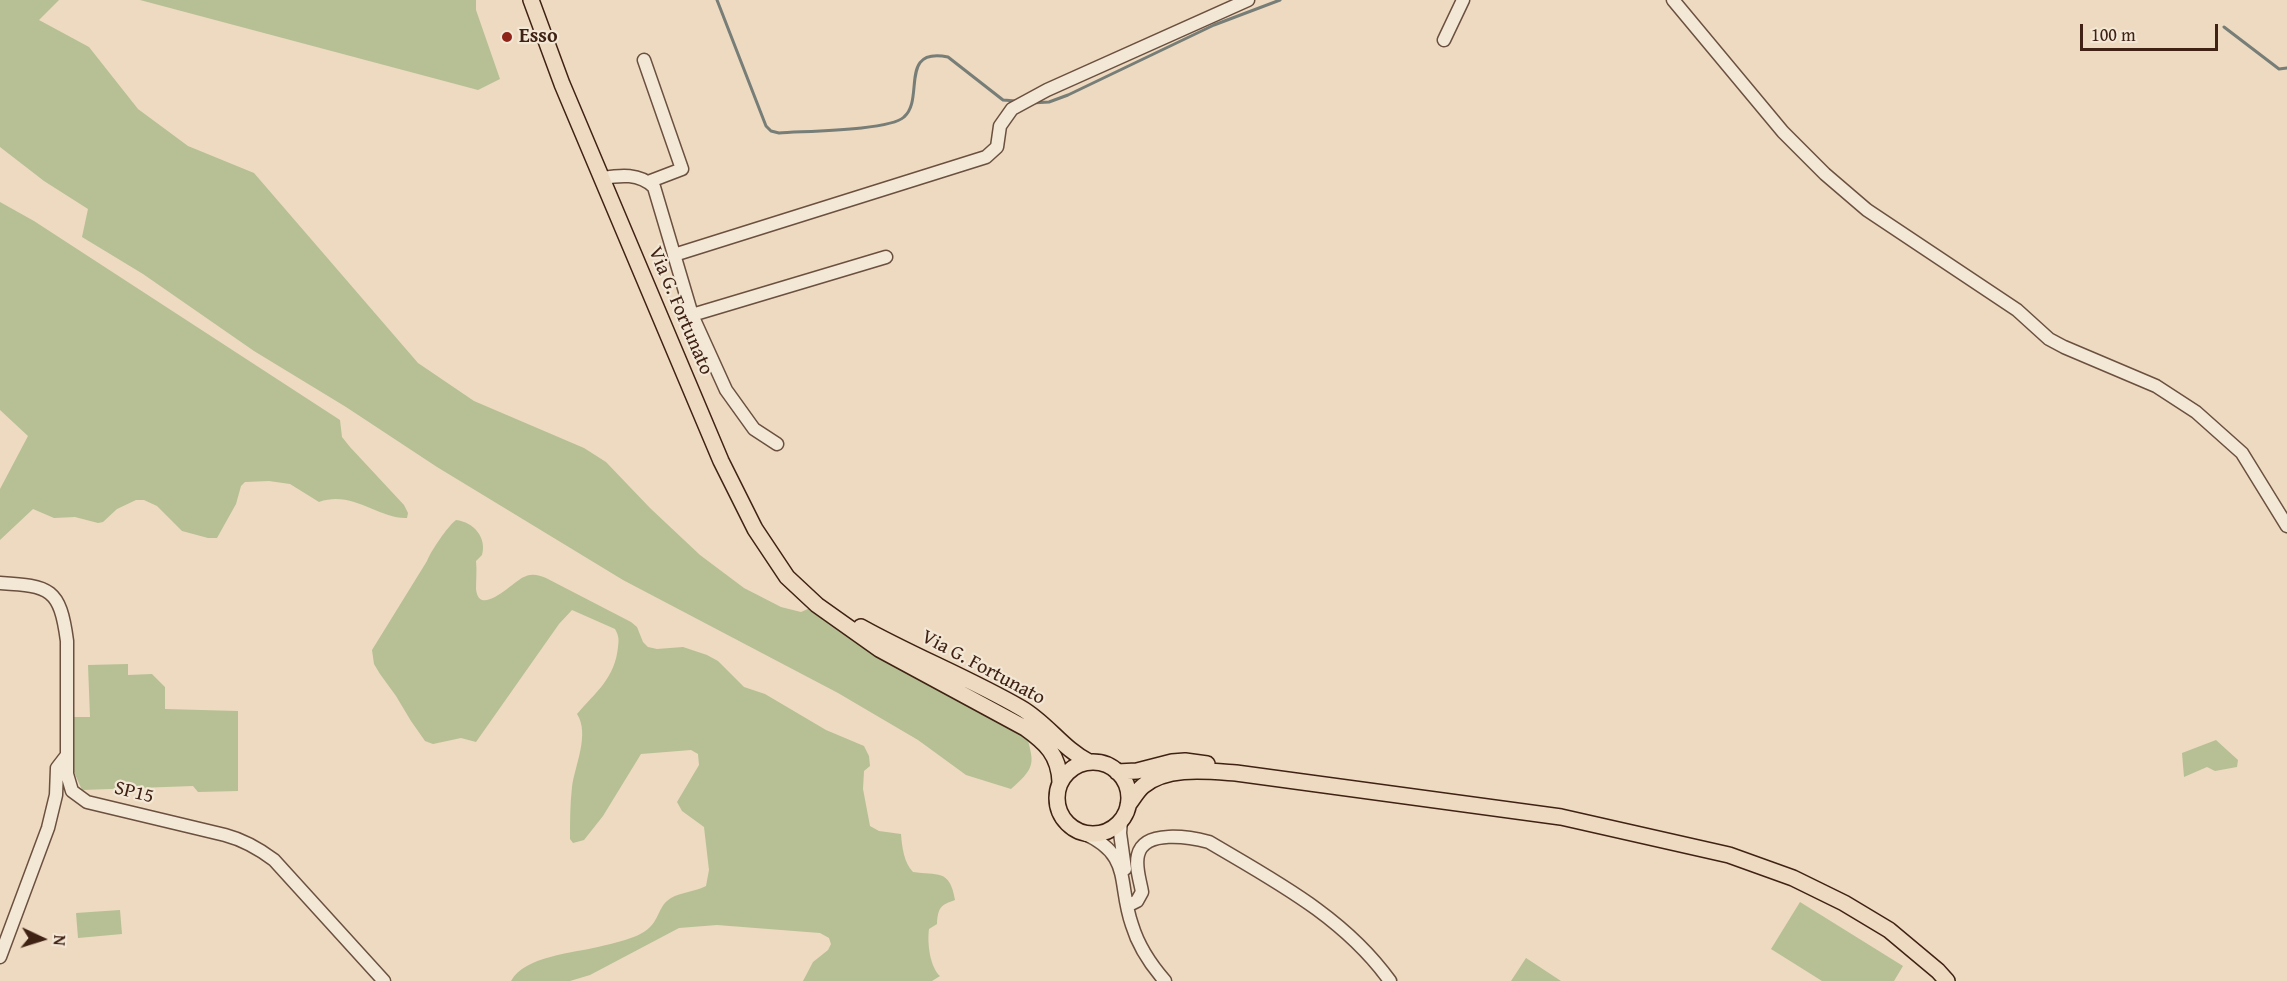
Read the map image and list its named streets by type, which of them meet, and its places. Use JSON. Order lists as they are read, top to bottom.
{
  "streets": {
    "main road": ["Via G. Fortunato"],
    "street": ["SP15"]
  },
  "places": ["Esso"],
  "scale_bar": "100 m",
  "north": "right"
}
